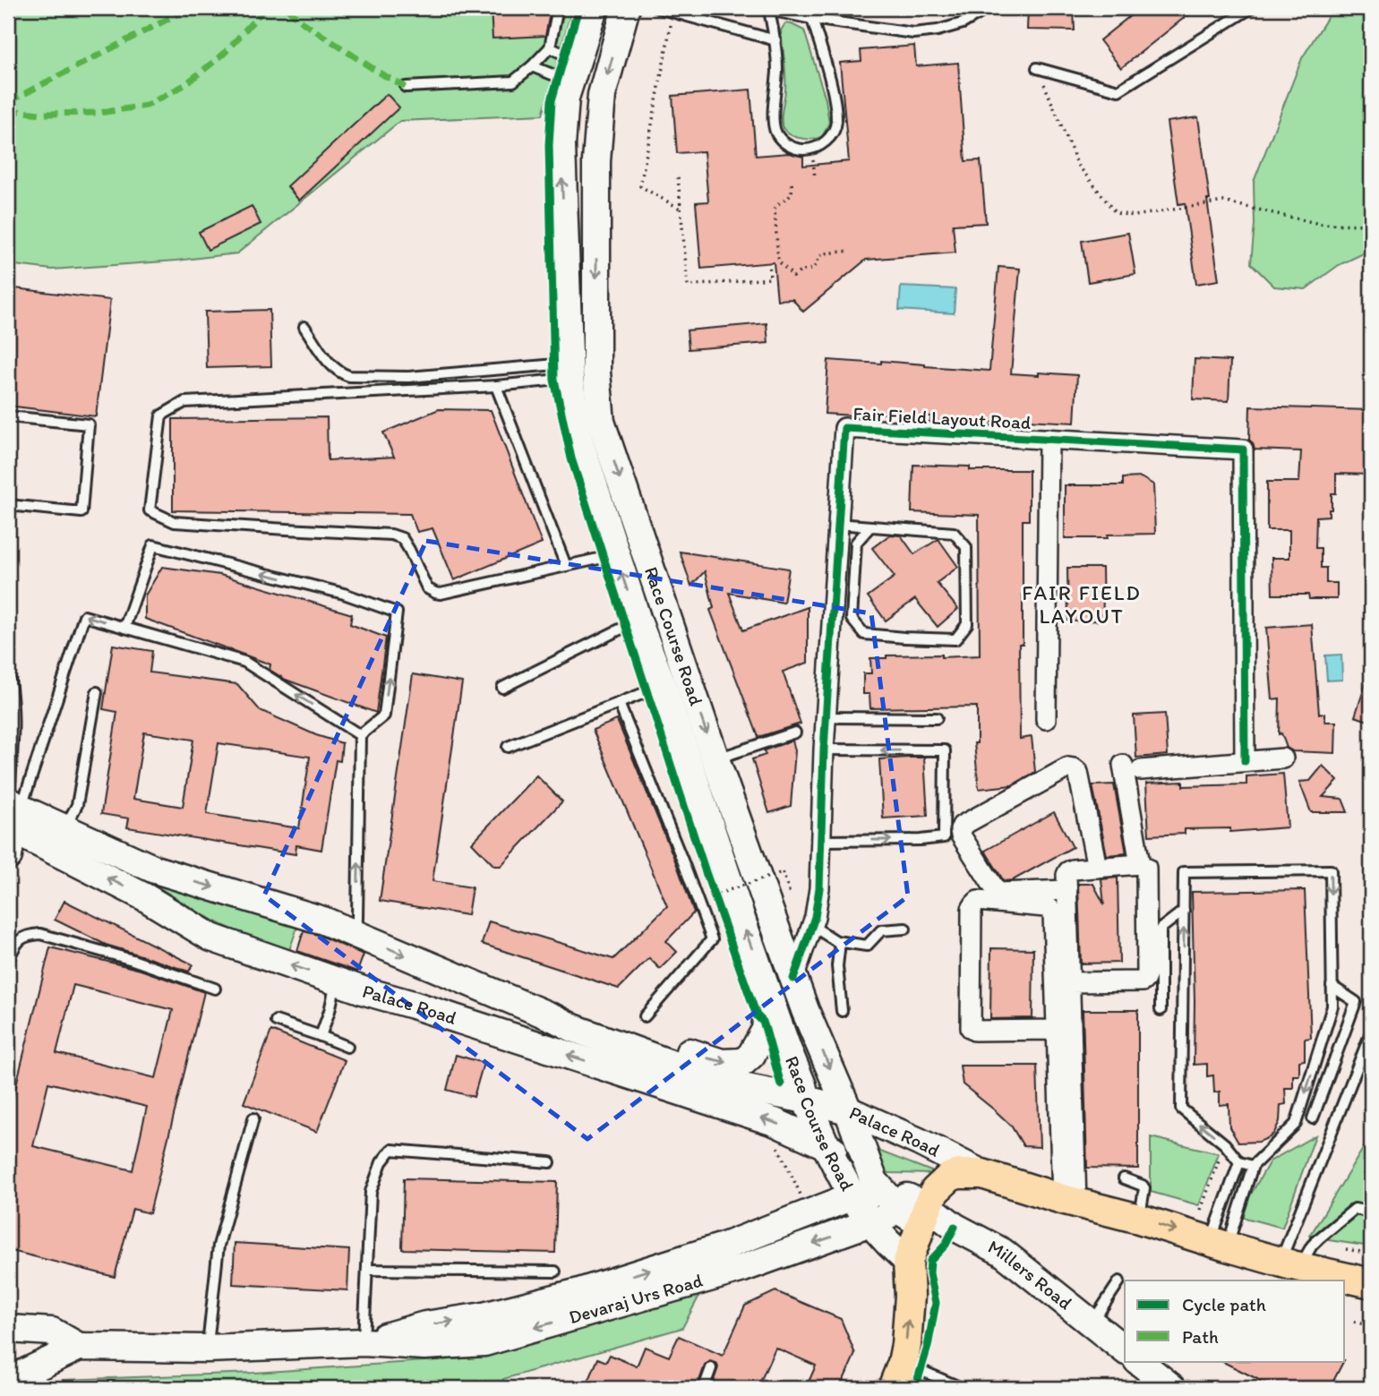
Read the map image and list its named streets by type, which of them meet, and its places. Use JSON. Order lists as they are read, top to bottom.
{
  "streets": {
    "main road": [
      "Race Course Road",
      "Palace Road",
      "Millers Road",
      "Devaraj Urs Road"
    ],
    "street": ["Fair Field Layout Road"]
  },
  "crossings": [
    ["Fair Field Layout Road", "Race Course Road"],
    ["Race Course Road", "Palace Road"],
    ["Race Course Road", "Millers Road"],
    ["Race Course Road", "Devaraj Urs Road"],
    ["Palace Road", "Millers Road"],
    ["Palace Road", "Devaraj Urs Road"],
    ["Millers Road", "Devaraj Urs Road"]
  ],
  "districts": ["FAIR FIELD LAYOUT"],
  "legend": ["Cycle path", "Path"]
}
